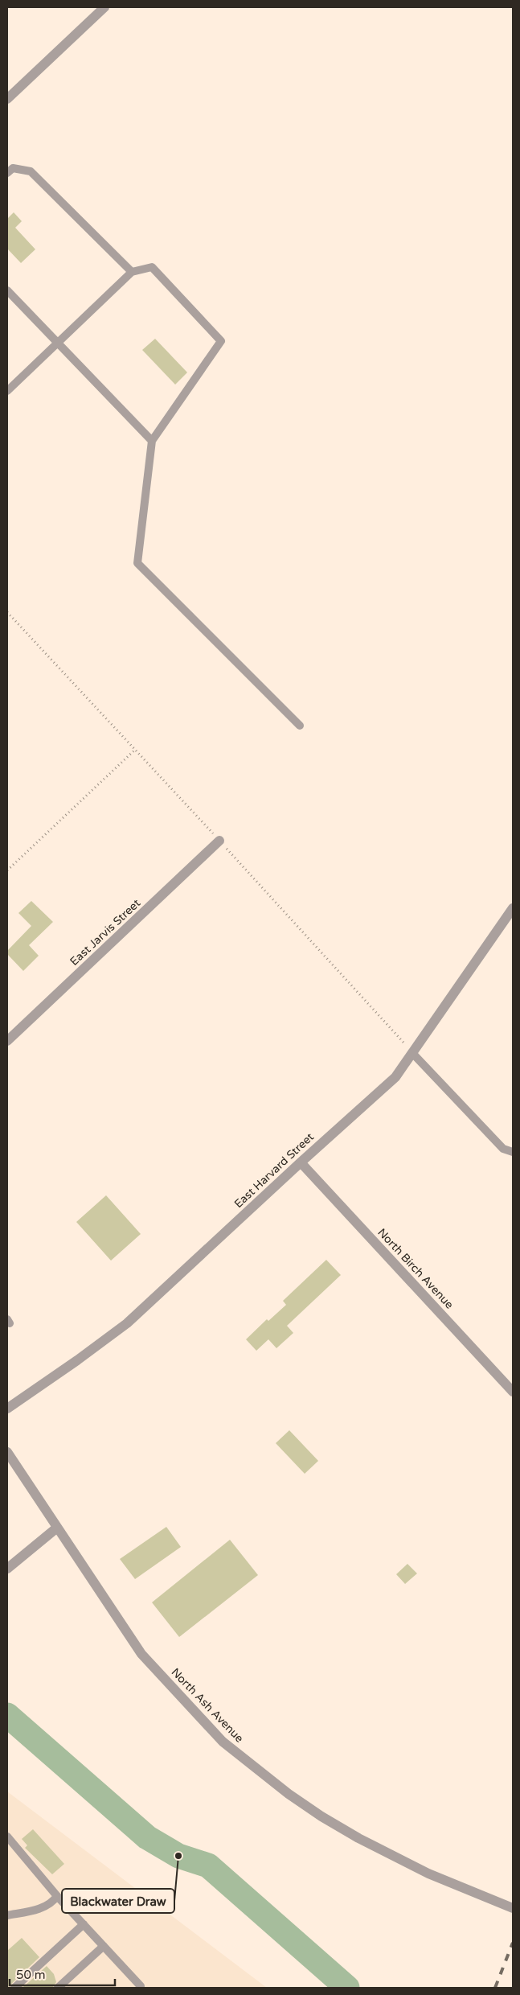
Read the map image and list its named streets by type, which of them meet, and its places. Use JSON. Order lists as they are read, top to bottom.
{
  "streets": {
    "street": [
      "East Jarvis Street",
      "East Harvard Street",
      "North Birch Avenue",
      "North Ash Avenue"
    ]
  },
  "crossings": [
    ["East Harvard Street", "North Birch Avenue"]
  ],
  "places": ["Blackwater Draw"],
  "scale_bar": "50 m"
}
